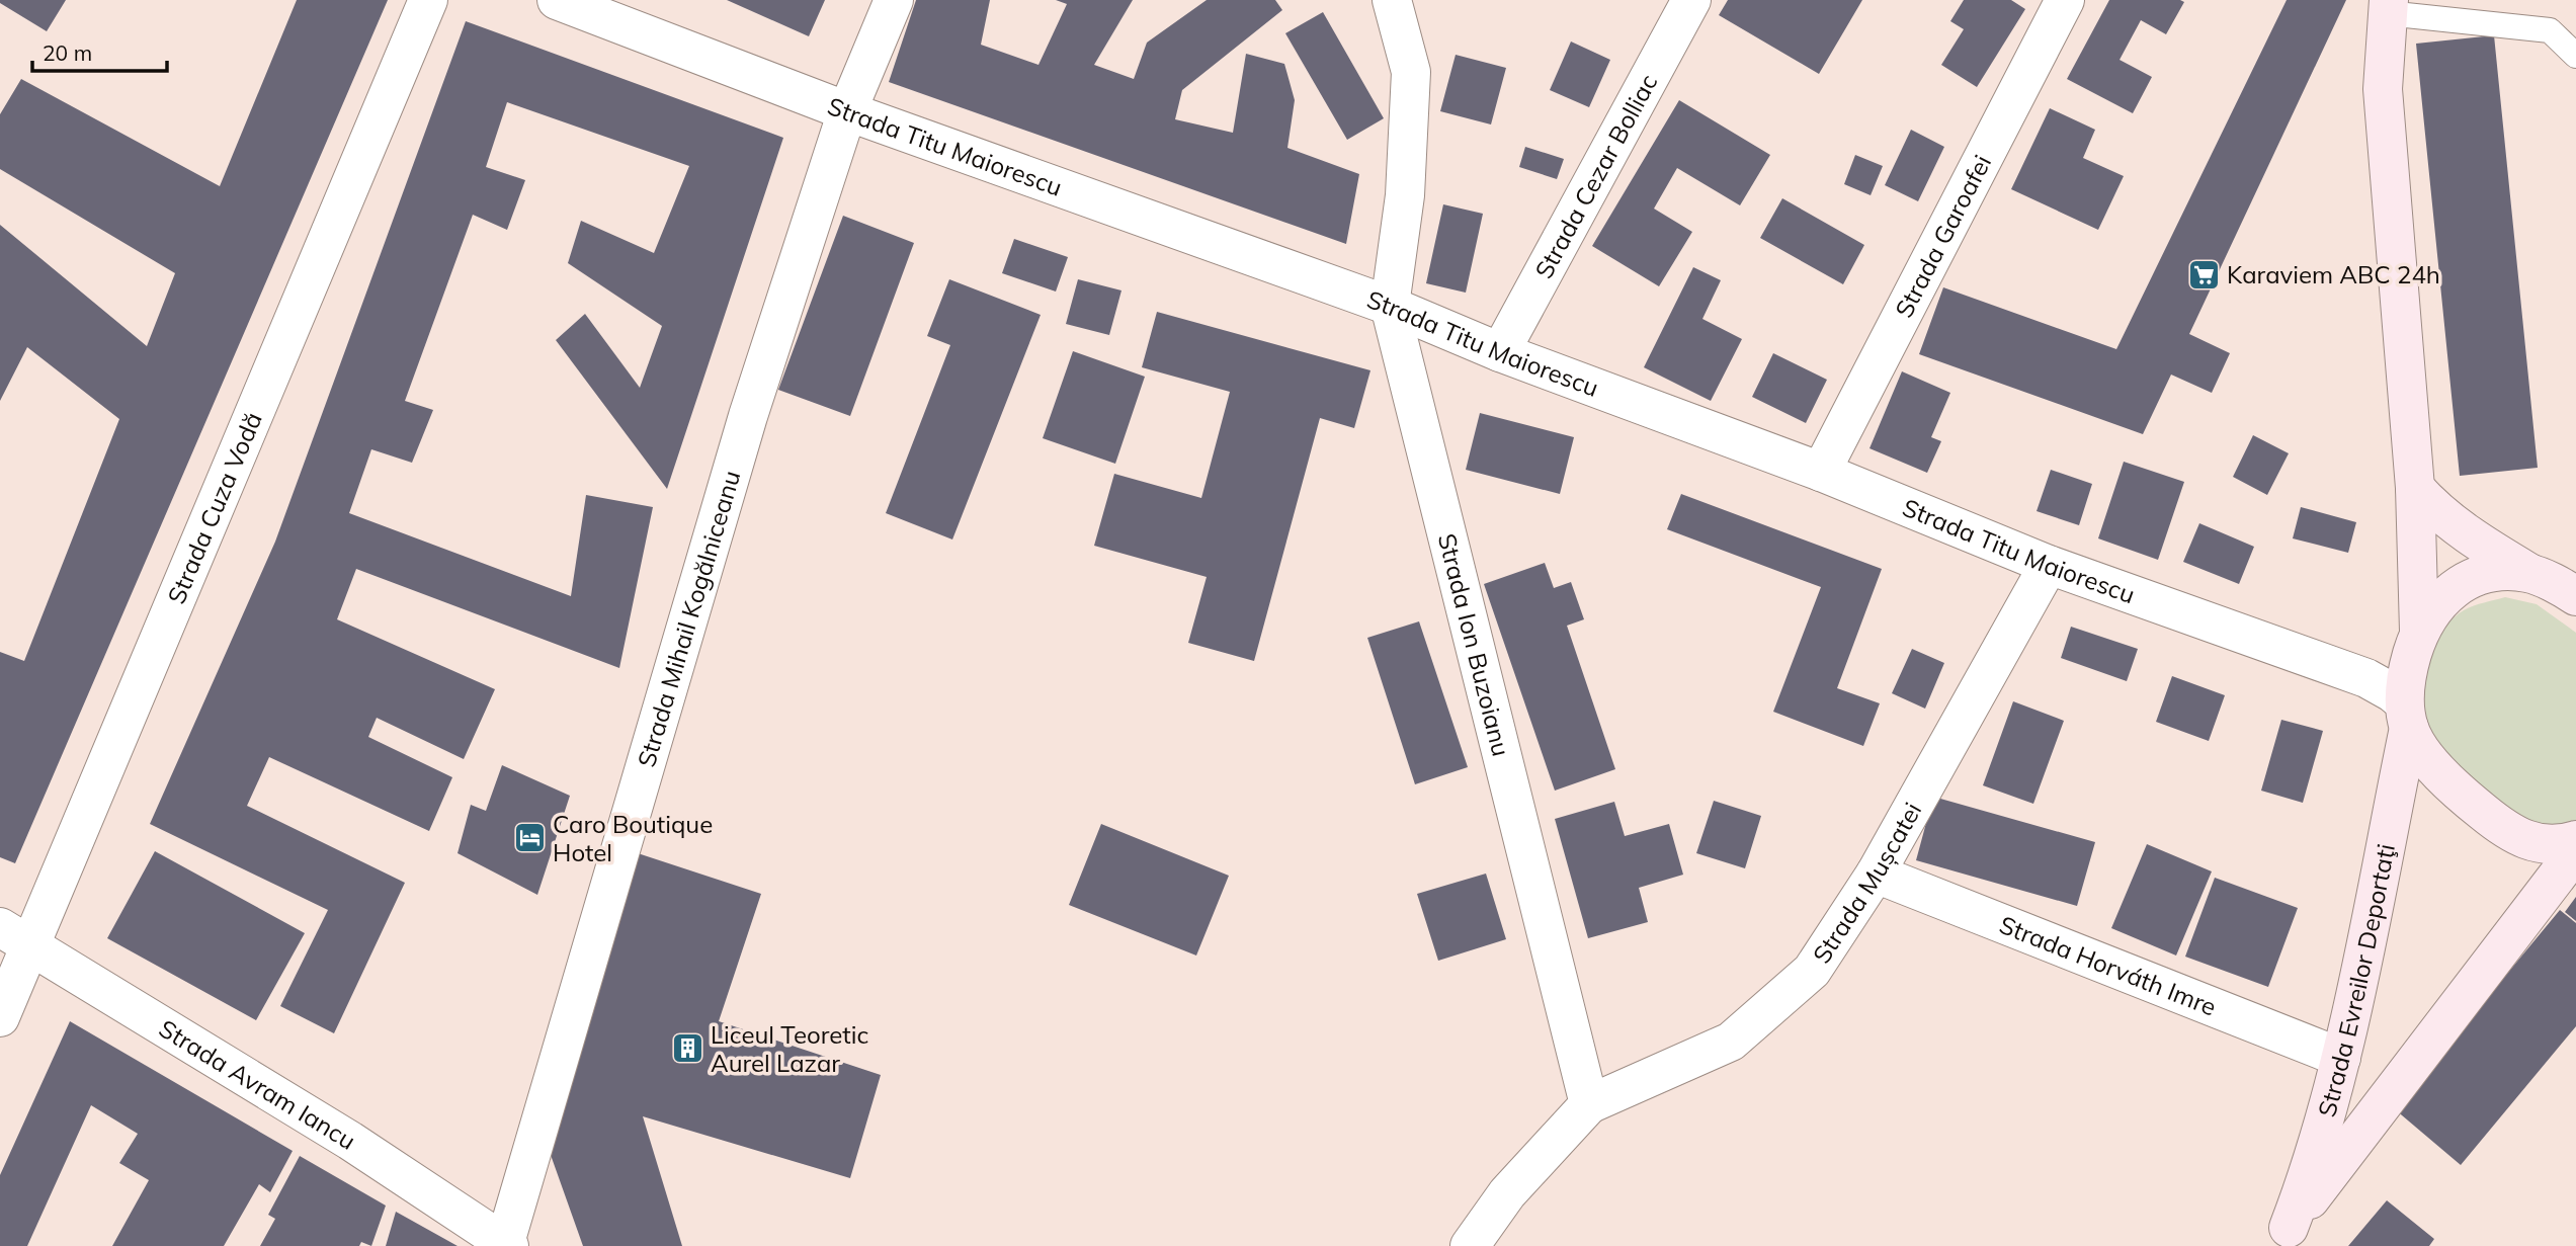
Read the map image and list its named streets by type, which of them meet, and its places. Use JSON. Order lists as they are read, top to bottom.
{
  "streets": {
    "main road": ["Strada Evreilor Deportaţi"],
    "street": [
      "Strada Titu Maiorescu",
      "Strada Cezar Bolliac",
      "Strada Garoafei",
      "Strada Cuza Vodă",
      "Strada Mihail Kogălniceanu",
      "Strada Ion Buzoianu",
      "Strada Mușcatei",
      "Strada Horváth Imre",
      "Strada Avram Iancu"
    ]
  },
  "crossings": [
    ["Strada Titu Maiorescu", "Strada Cezar Bolliac"],
    ["Strada Titu Maiorescu", "Strada Garoafei"],
    ["Strada Titu Maiorescu", "Strada Mihail Kogălniceanu"],
    ["Strada Titu Maiorescu", "Strada Ion Buzoianu"],
    ["Strada Titu Maiorescu", "Strada Mușcatei"],
    ["Strada Titu Maiorescu", "Strada Evreilor Deportaţi"],
    ["Strada Cuza Vodă", "Strada Avram Iancu"],
    ["Strada Mihail Kogălniceanu", "Strada Avram Iancu"],
    ["Strada Ion Buzoianu", "Strada Mușcatei"],
    ["Strada Mușcatei", "Strada Horváth Imre"],
    ["Strada Horváth Imre", "Strada Evreilor Deportaţi"]
  ],
  "places": {
    "supermarket": ["Karaviem ABC 24h"],
    "hotel": ["Caro Boutique Hotel"],
    "building": ["Liceul Teoretic Aurel Lazar"]
  },
  "scale_bar": "20 m"
}
